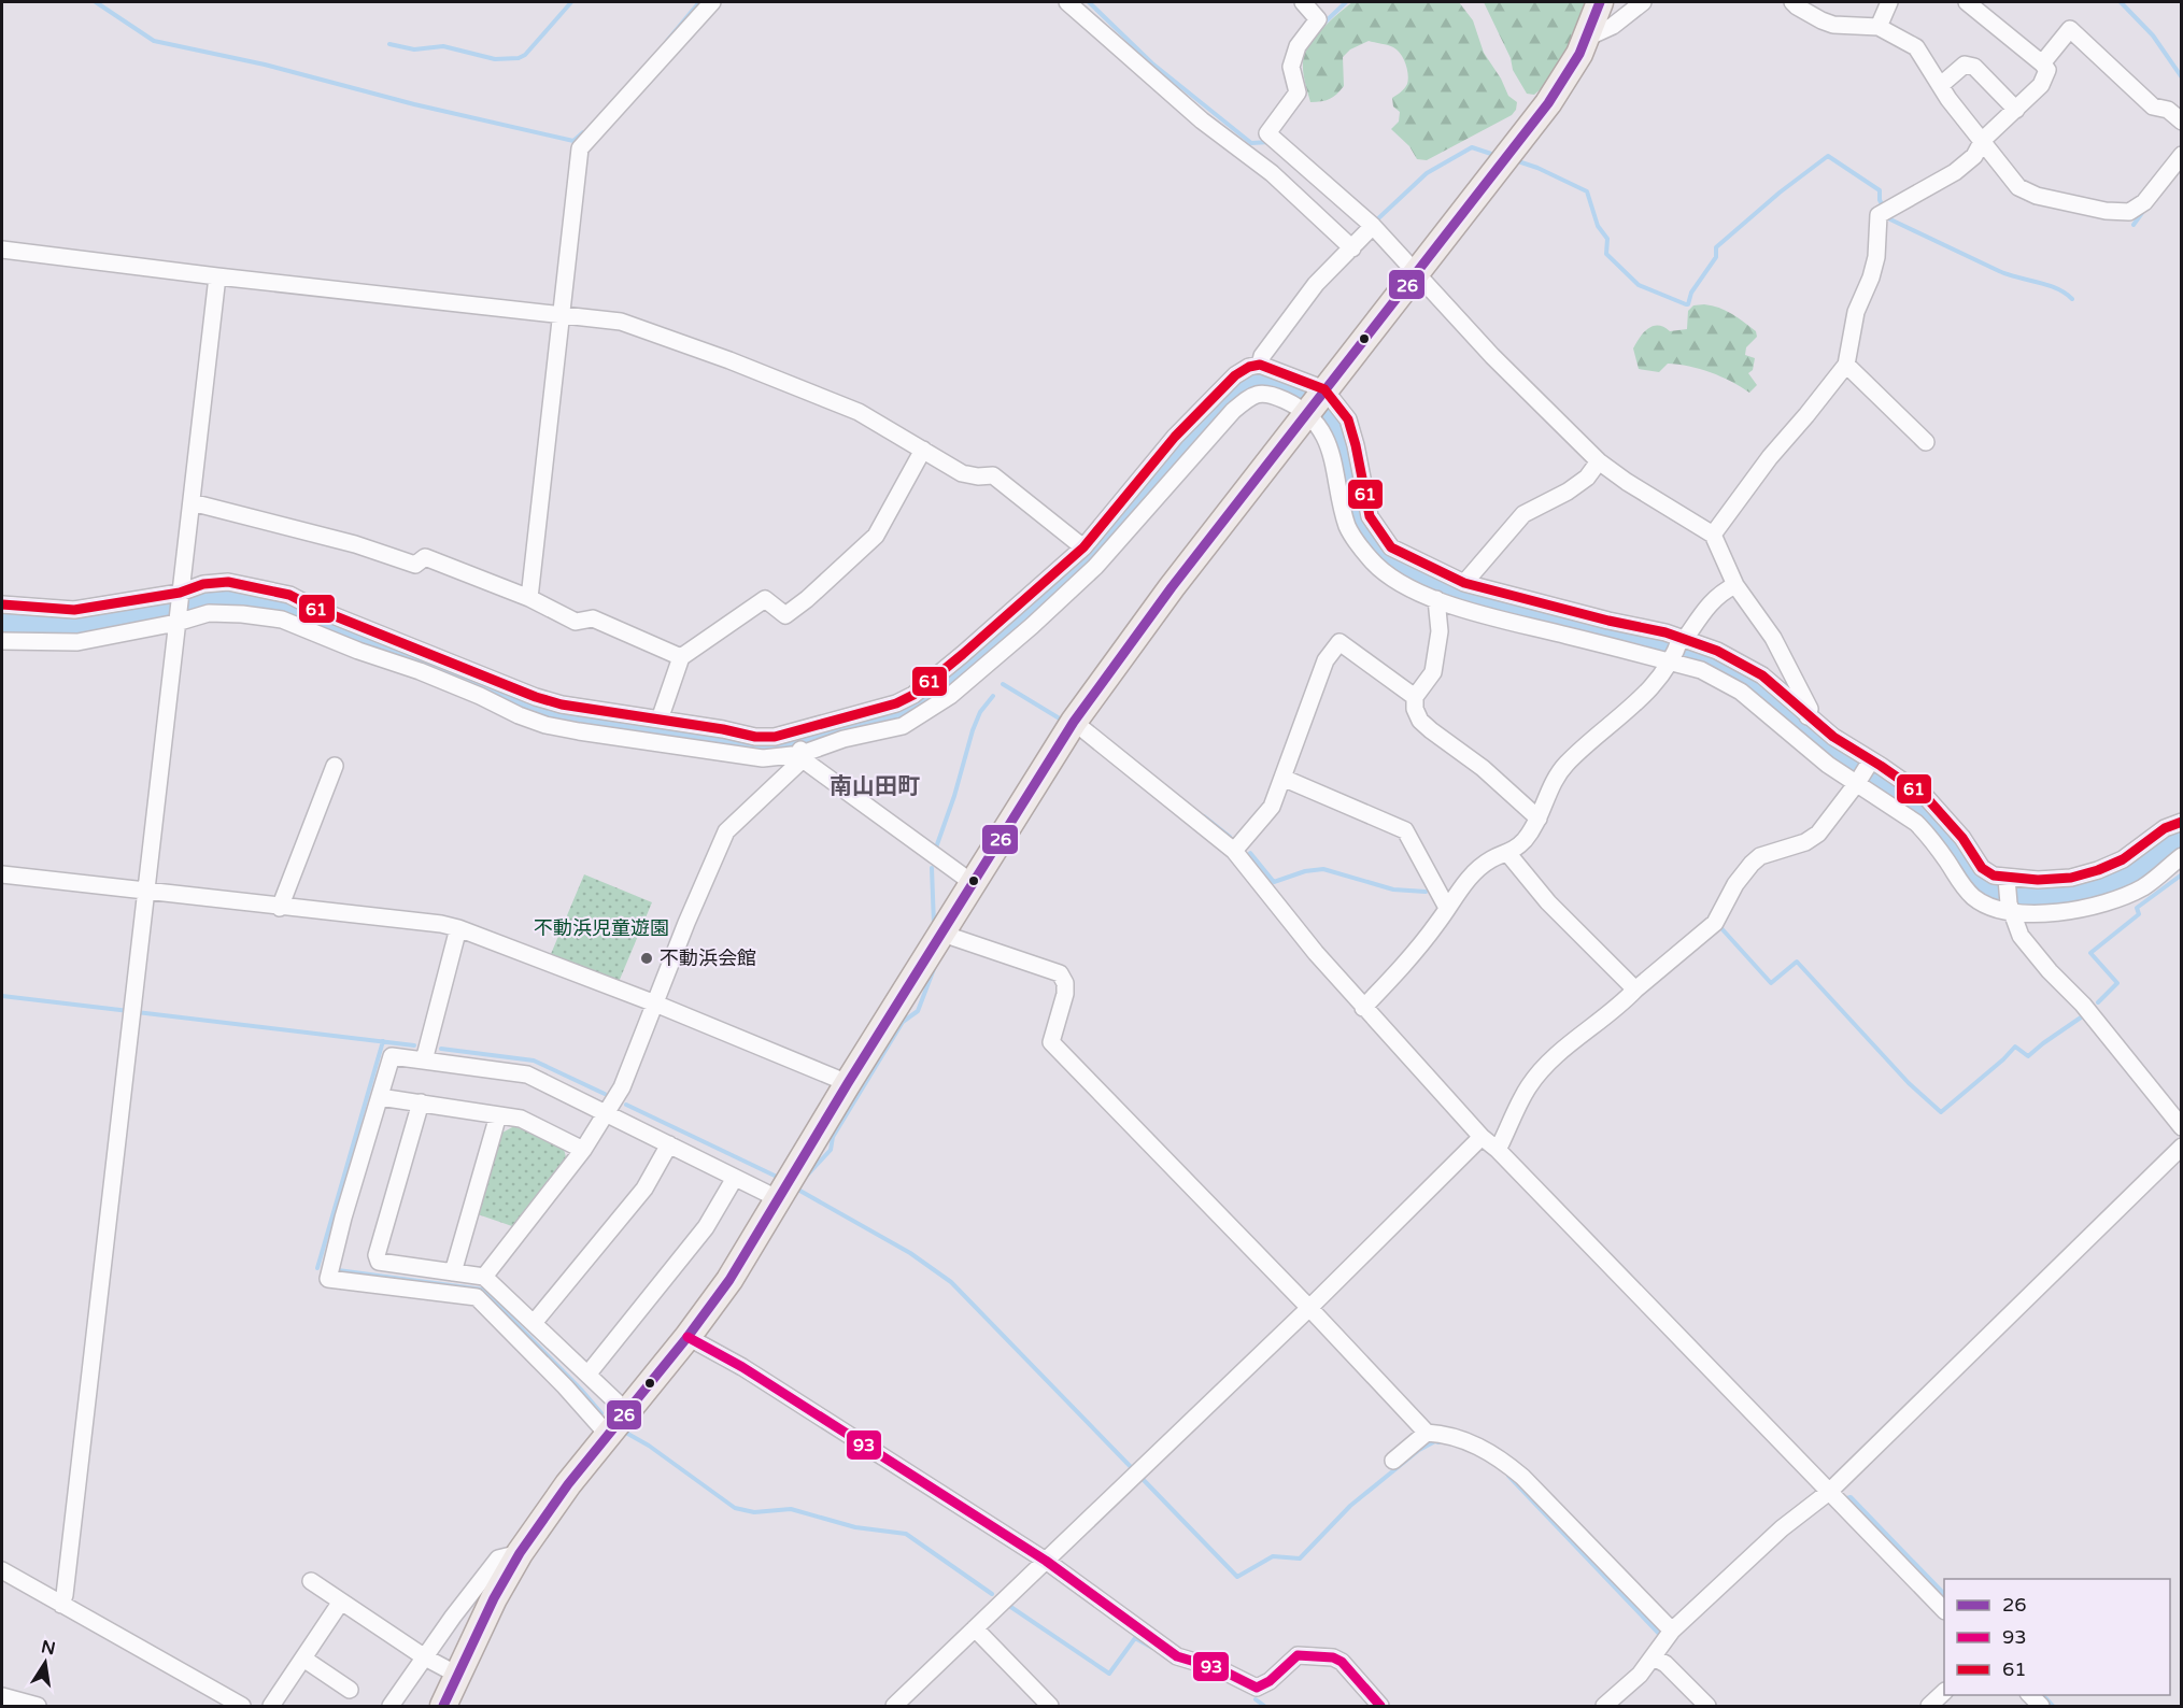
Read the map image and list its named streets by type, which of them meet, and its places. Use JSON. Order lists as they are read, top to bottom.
{
  "districts": ["南山田町"],
  "parks": ["不動浜児童遊園"],
  "places": ["不動浜会館"],
  "lines": ["transit line 26", "transit line 61", "transit line 93"],
  "legend": ["26", "93", "61"],
  "north": "top"
}
